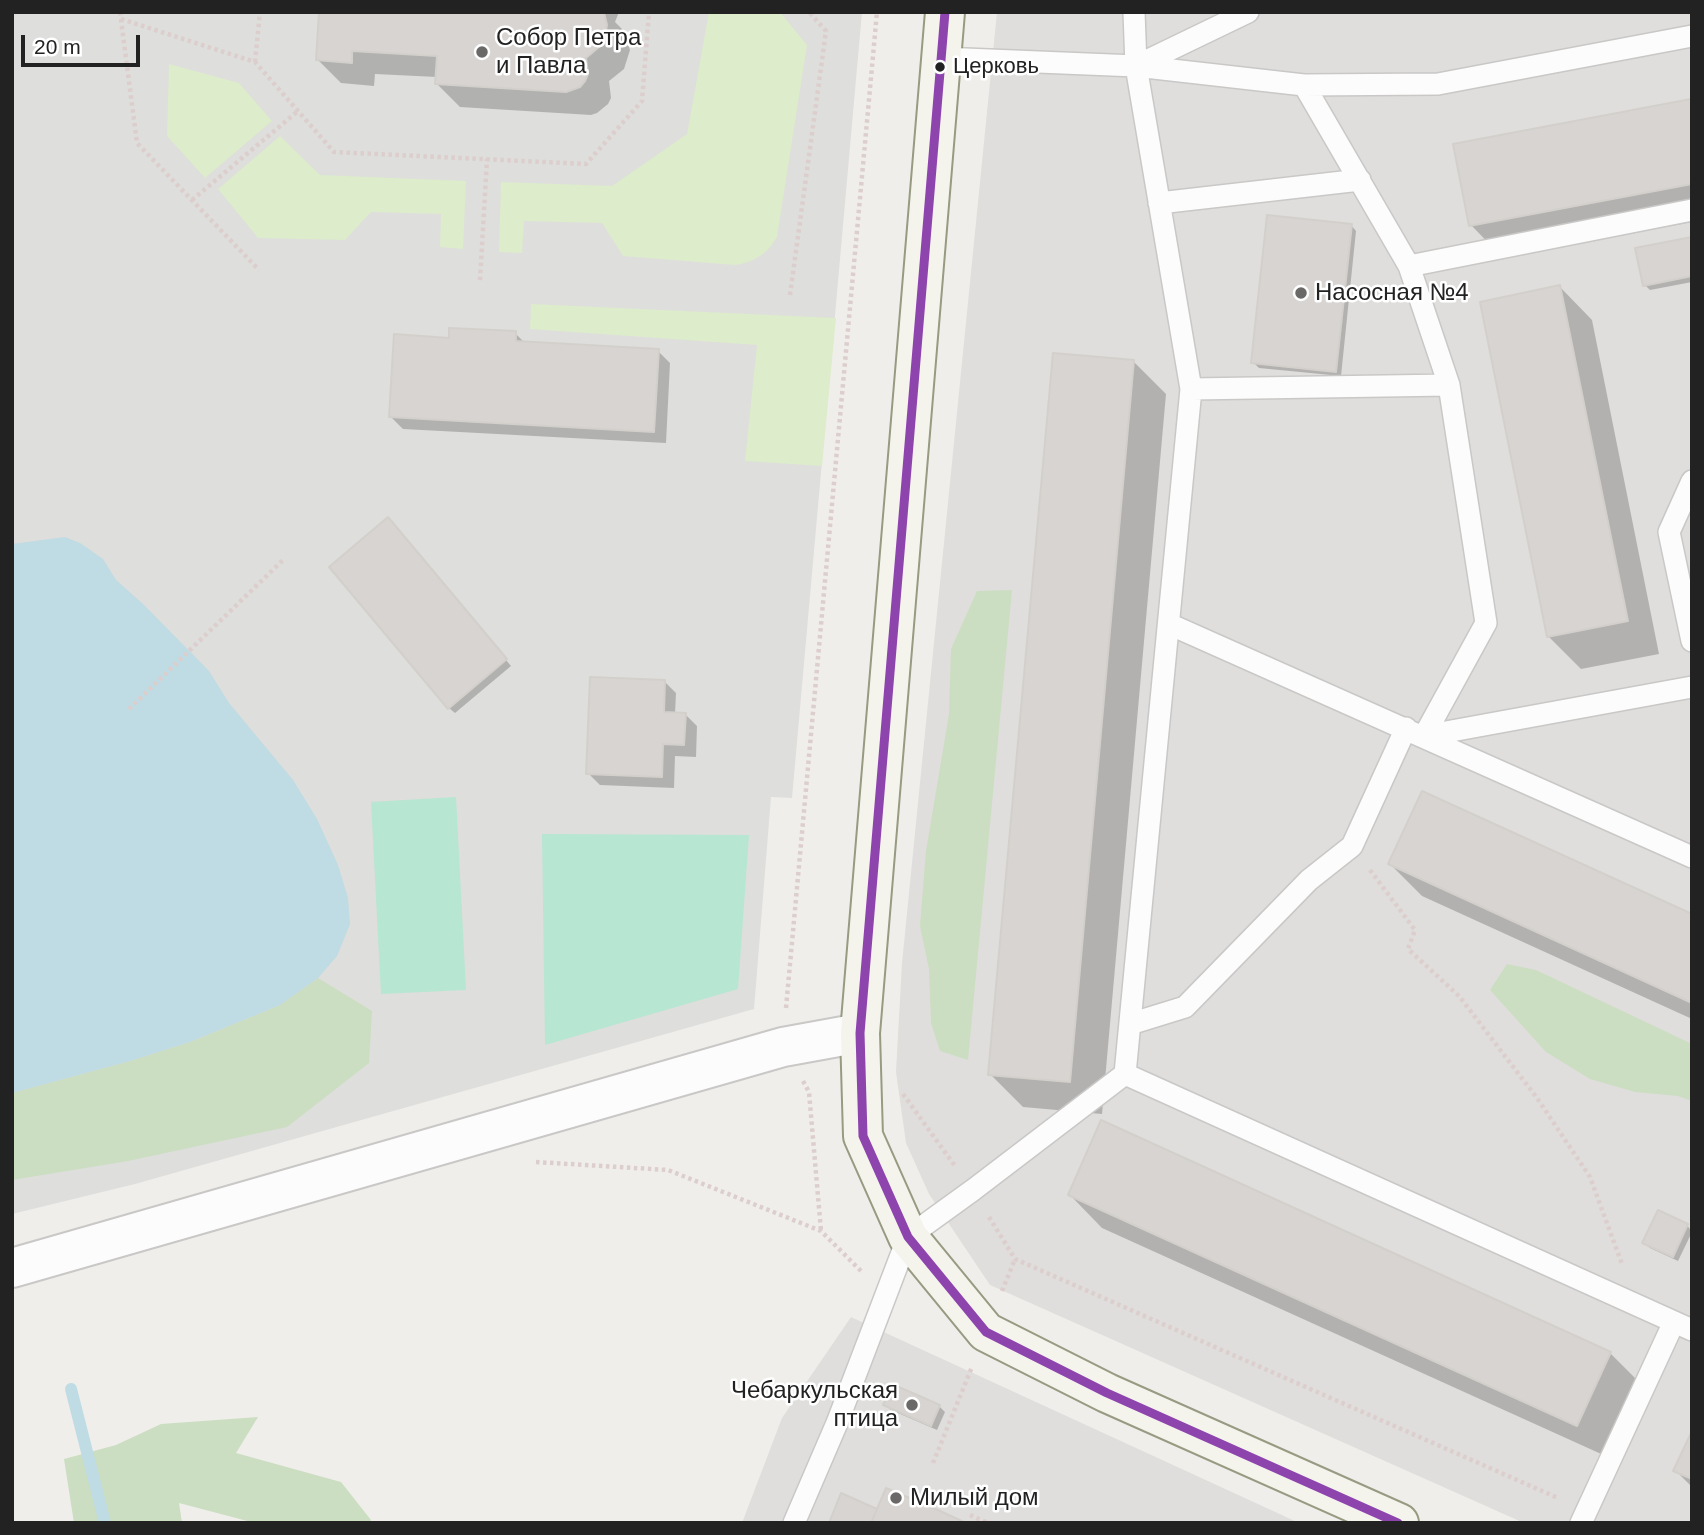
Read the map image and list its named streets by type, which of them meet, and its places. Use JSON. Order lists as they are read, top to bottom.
{
  "places": [
    "Собор Петра и Павла",
    "Церковь",
    "Насосная №4",
    "Чебаркульская птица",
    "Милый дом"
  ],
  "scale_bar": "20 m"
}
